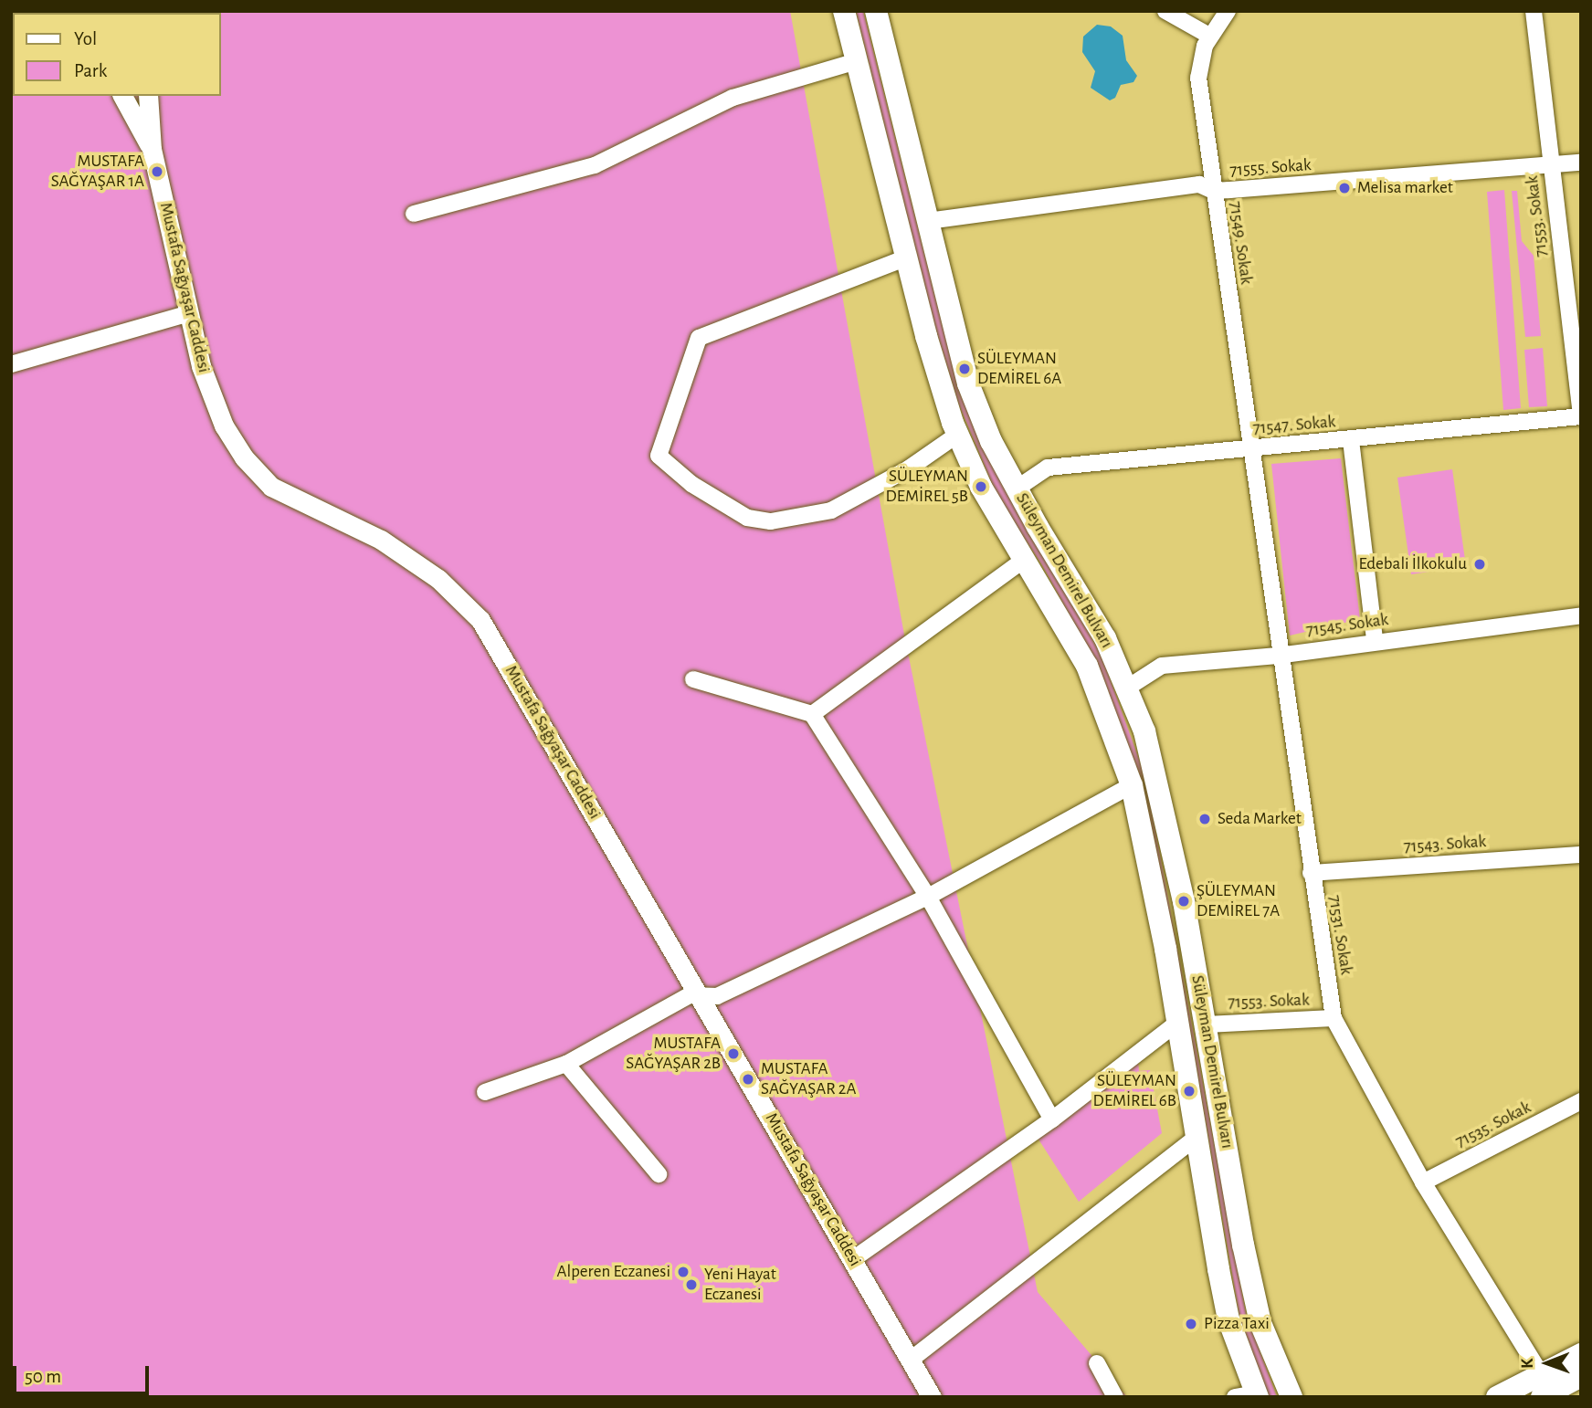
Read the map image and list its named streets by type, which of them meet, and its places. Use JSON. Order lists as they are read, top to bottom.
{
  "streets": {
    "main road": ["Süleyman Demirel Bulvarı"],
    "street": [
      "71555. Sokak",
      "71553. Sokak",
      "71549. Sokak",
      "Mustafa Sağyaşar Caddesi",
      "71547. Sokak",
      "71545. Sokak",
      "71543. Sokak",
      "71531. Sokak",
      "71535. Sokak"
    ]
  },
  "crossings": [
    ["71555. Sokak", "71553. Sokak"],
    ["71555. Sokak", "71549. Sokak"],
    ["71555. Sokak", "Süleyman Demirel Bulvarı"],
    ["71553. Sokak", "71547. Sokak"],
    ["71553. Sokak", "Süleyman Demirel Bulvarı"],
    ["71553. Sokak", "71531. Sokak"],
    ["71549. Sokak", "71547. Sokak"],
    ["71549. Sokak", "71531. Sokak"],
    ["71547. Sokak", "Süleyman Demirel Bulvarı"],
    ["71547. Sokak", "71531. Sokak"],
    ["Süleyman Demirel Bulvarı", "71545. Sokak"],
    ["71545. Sokak", "71531. Sokak"],
    ["71543. Sokak", "71531. Sokak"],
    ["71531. Sokak", "71535. Sokak"]
  ],
  "places": [
    "MUSTAFA SAĞYAŞAR 1A",
    "Melisa market",
    "SÜLEYMAN DEMİREL 6A",
    "SÜLEYMAN DEMİREL 5B",
    "Edebali İlkokulu",
    "Seda Market",
    "ŞÜLEYMAN DEMİREL 7A",
    "MUSTAFA SAĞYAŞAR 2B",
    "MUSTAFA SAĞYAŞAR 2A",
    "SÜLEYMAN DEMİREL 6B",
    "Alperen Eczanesi",
    "Yeni Hayat Eczanesi",
    "Pizza Taxi"
  ],
  "legend": ["Yol", "Park"],
  "scale_bar": "50 m",
  "north": "left"
}
